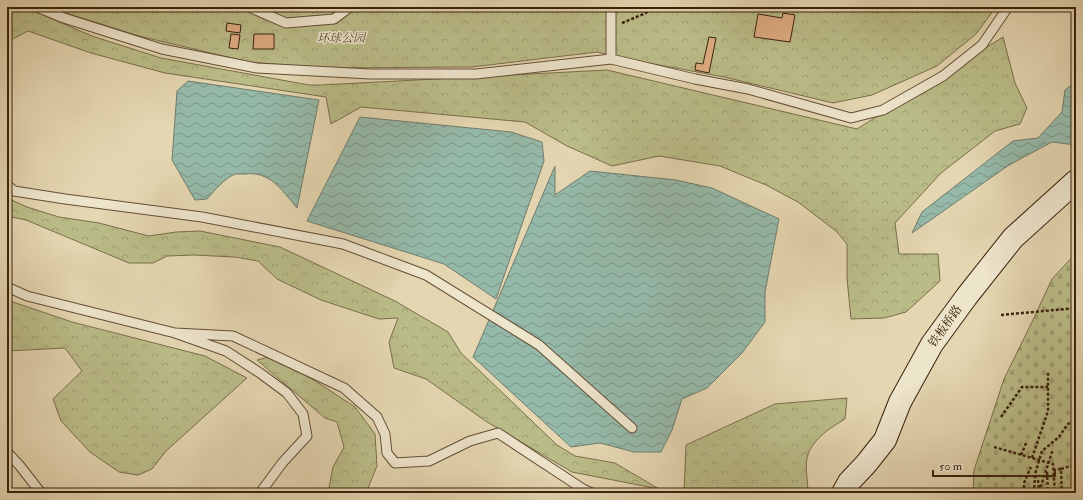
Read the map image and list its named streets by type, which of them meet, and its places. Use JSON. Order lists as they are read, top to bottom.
{
  "streets": {
    "street": ["铁板桥路"]
  },
  "parks": ["环球公园"],
  "scale_bar": "50 m"
}
